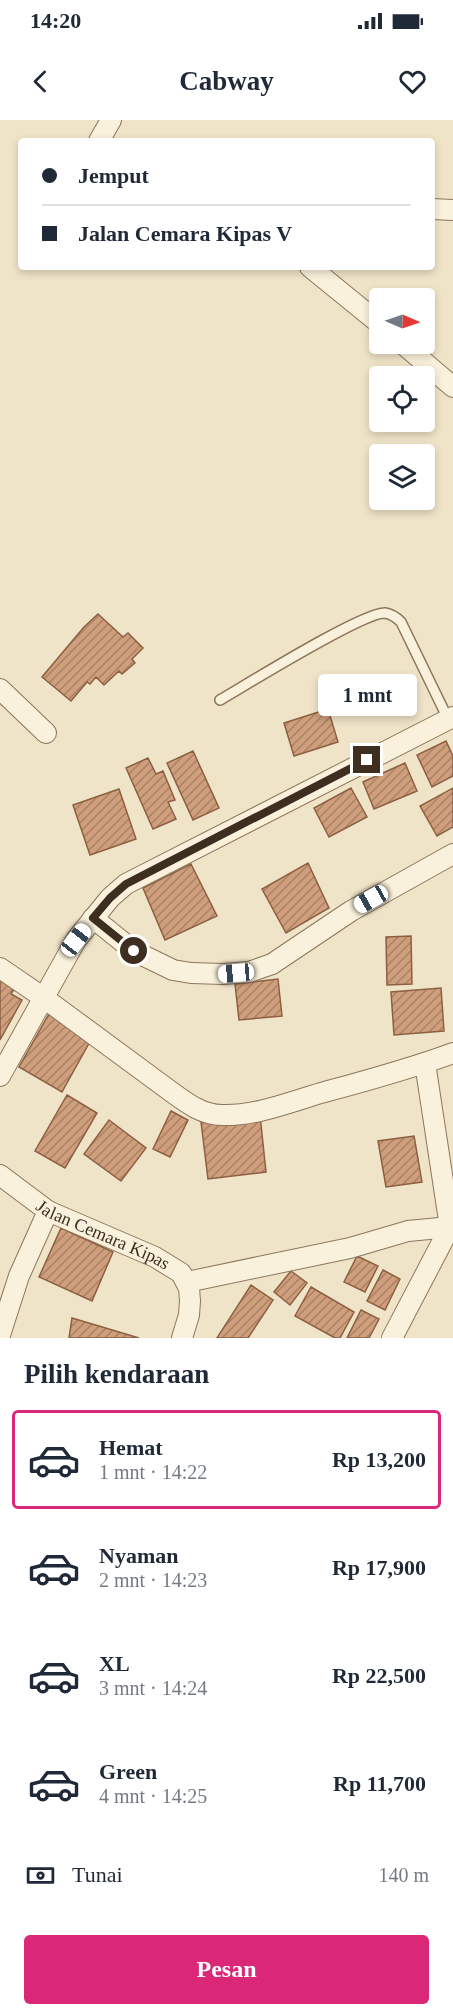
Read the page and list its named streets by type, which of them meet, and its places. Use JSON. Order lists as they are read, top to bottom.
{
  "streets": {
    "street": ["Jalan Cemara Kipas"]
  },
  "north": "right",
  "page": {
    "status": "14:20",
    "header": "Cabway",
    "banner": ["Jemput", "Jalan Cemara Kipas V"],
    "bubble": "1 mnt",
    "heading": "Pilih kendaraan",
    "list": [
      {
        "name": "Hemat",
        "note": "1 mnt · 14:22",
        "value": "Rp 13,200"
      },
      {
        "name": "Nyaman",
        "note": "2 mnt · 14:23",
        "value": "Rp 17,900"
      },
      {
        "name": "XL",
        "note": "3 mnt · 14:24",
        "value": "Rp 22,500"
      },
      {
        "name": "Green",
        "note": "4 mnt · 14:25",
        "value": "Rp 11,700"
      }
    ],
    "pay": ["Tunai", "140 m"],
    "buttons": "Pesan"
  }
}
